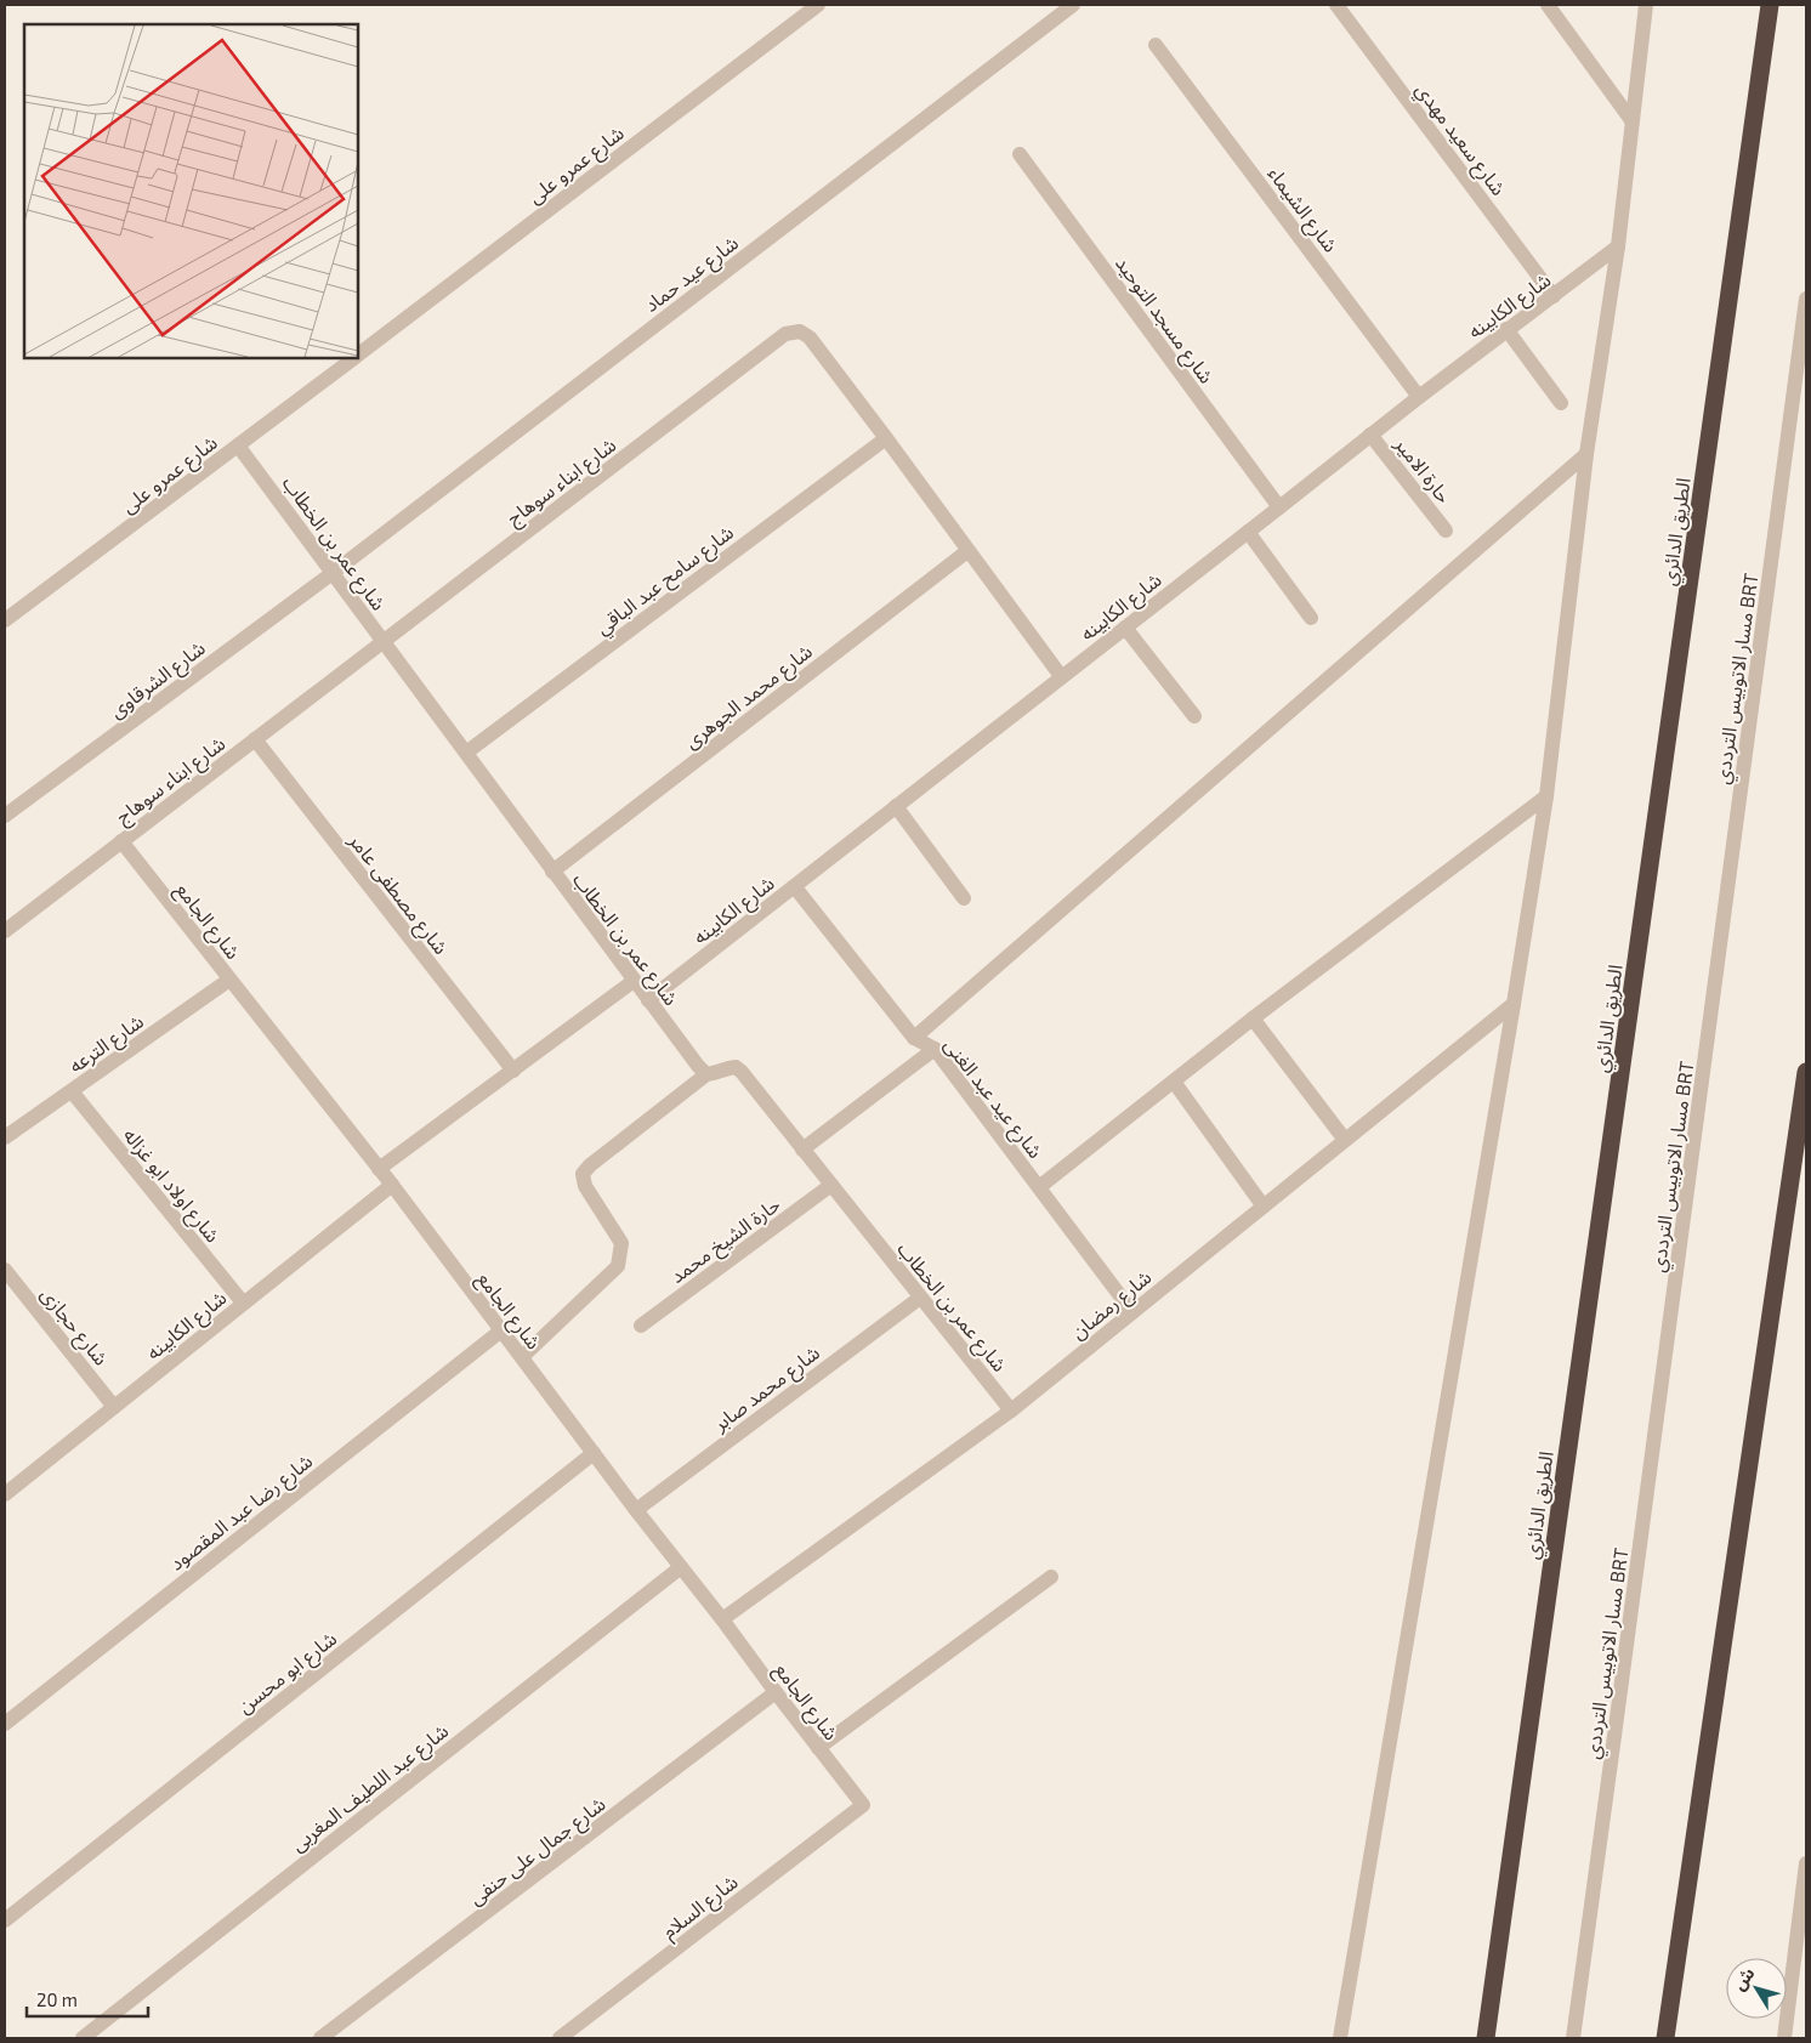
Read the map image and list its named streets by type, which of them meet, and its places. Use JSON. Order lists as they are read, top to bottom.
{
  "streets": {
    "highway": ["الطريق الدائري"],
    "street": [
      "شارع سعيد مهدي",
      "شارع عمرو على",
      "شارع الشيماء",
      "شارع عيد حماد",
      "شارع الكابينه",
      "شارع مسجد التوحيد",
      "حارة الامير",
      "شارع ابناء سوهاج",
      "شارع عمر بن الخطاب",
      "شارع سامح عبد الباقي",
      "شارع الشرقاوى",
      "مسار الاتوبيس الترددي BRT",
      "شارع محمد الجوهرى",
      "شارع مصطفى عامر",
      "شارع الجامع",
      "شارع الترعه",
      "شارع عيد عبد الغنى",
      "شارع اولاد ابو غزاله",
      "حارة الشيخ محمد",
      "شارع رمضان",
      "شارع حجازى",
      "شارع محمد صابر",
      "شارع رضا عبد المقصود",
      "شارع ابو محسن",
      "شارع عبد اللطيف المغربى",
      "شارع جمال على حنفى",
      "شارع السلام"
    ]
  },
  "crossings": [
    ["شارع سعيد مهدي", "شارع الكابينه"],
    ["شارع عمرو على", "شارع عمر بن الخطاب"],
    ["شارع الشيماء", "شارع الكابينه"],
    ["شارع عيد حماد", "شارع عمر بن الخطاب"],
    ["شارع عيد حماد", "شارع الشرقاوى"],
    ["شارع الكابينه", "شارع مسجد التوحيد"],
    ["شارع الكابينه", "حارة الامير"],
    ["شارع الكابينه", "شارع ابناء سوهاج"],
    ["شارع الكابينه", "شارع عمر بن الخطاب"],
    ["شارع الكابينه", "شارع الجامع"],
    ["شارع الكابينه", "شارع عيد عبد الغنى"],
    ["شارع الكابينه", "شارع اولاد ابو غزاله"],
    ["شارع الكابينه", "شارع حجازى"],
    ["شارع ابناء سوهاج", "شارع عمر بن الخطاب"],
    ["شارع ابناء سوهاج", "شارع سامح عبد الباقي"],
    ["شارع ابناء سوهاج", "شارع محمد الجوهرى"],
    ["شارع ابناء سوهاج", "شارع مصطفى عامر"],
    ["شارع ابناء سوهاج", "شارع الجامع"],
    ["شارع عمر بن الخطاب", "شارع سامح عبد الباقي"],
    ["شارع عمر بن الخطاب", "شارع الشرقاوى"],
    ["شارع عمر بن الخطاب", "شارع محمد الجوهرى"],
    ["شارع عمر بن الخطاب", "حارة الشيخ محمد"],
    ["شارع عمر بن الخطاب", "شارع رمضان"],
    ["شارع عمر بن الخطاب", "شارع محمد صابر"],
    ["شارع الجامع", "شارع الترعه"],
    ["شارع الجامع", "شارع رمضان"],
    ["شارع الجامع", "شارع محمد صابر"],
    ["شارع الجامع", "شارع رضا عبد المقصود"],
    ["شارع الجامع", "شارع ابو محسن"],
    ["شارع الجامع", "شارع عبد اللطيف المغربى"],
    ["شارع الجامع", "شارع جمال على حنفى"],
    ["شارع الجامع", "شارع السلام"],
    ["شارع الترعه", "شارع اولاد ابو غزاله"],
    ["شارع عيد عبد الغنى", "شارع رمضان"]
  ],
  "scale_bar": "20 m",
  "north": "top left"
}
